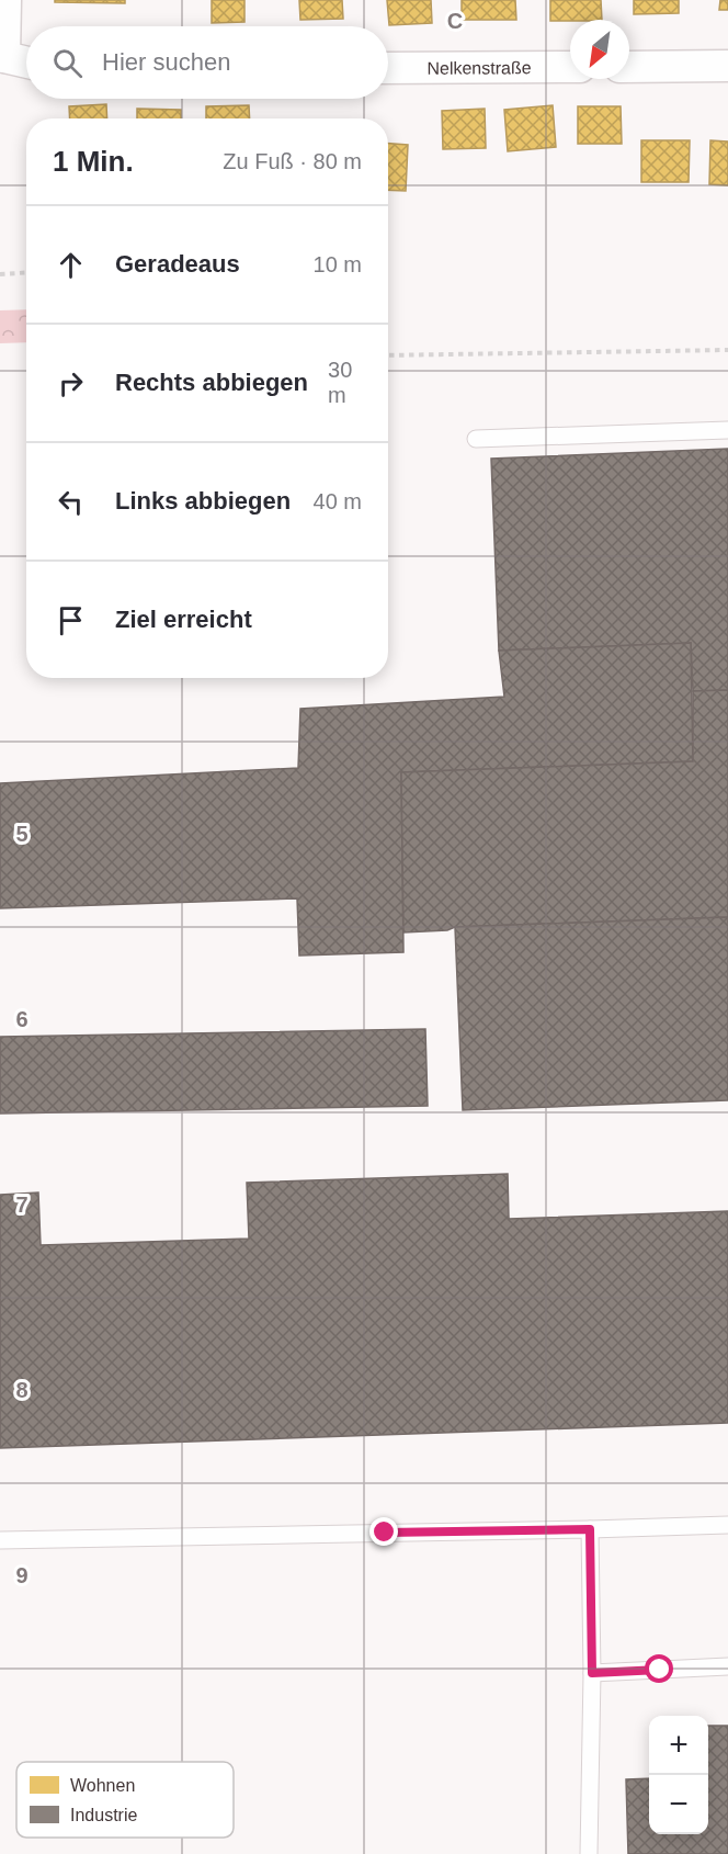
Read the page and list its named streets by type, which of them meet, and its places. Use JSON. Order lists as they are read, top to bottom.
{
  "streets": {
    "street": ["Nelkenstraße"]
  },
  "legend": ["Wohnen", "Industrie"],
  "north": "bottom left",
  "page": {
    "search": "Hier suchen",
    "heading": ["1 Min.", "Zu Fuß · 80 m"],
    "list": [
      ["Geradeaus", "10 m"],
      ["Rechts abbiegen", "30 m"],
      ["Links abbiegen", "40 m"],
      "Ziel erreicht"
    ],
    "map_buttons": ["+", "−"]
  },
  "grid": {
    "columns": ["C"],
    "rows": [
      "5",
      "6",
      "7",
      "8",
      "9"
    ]
  }
}
